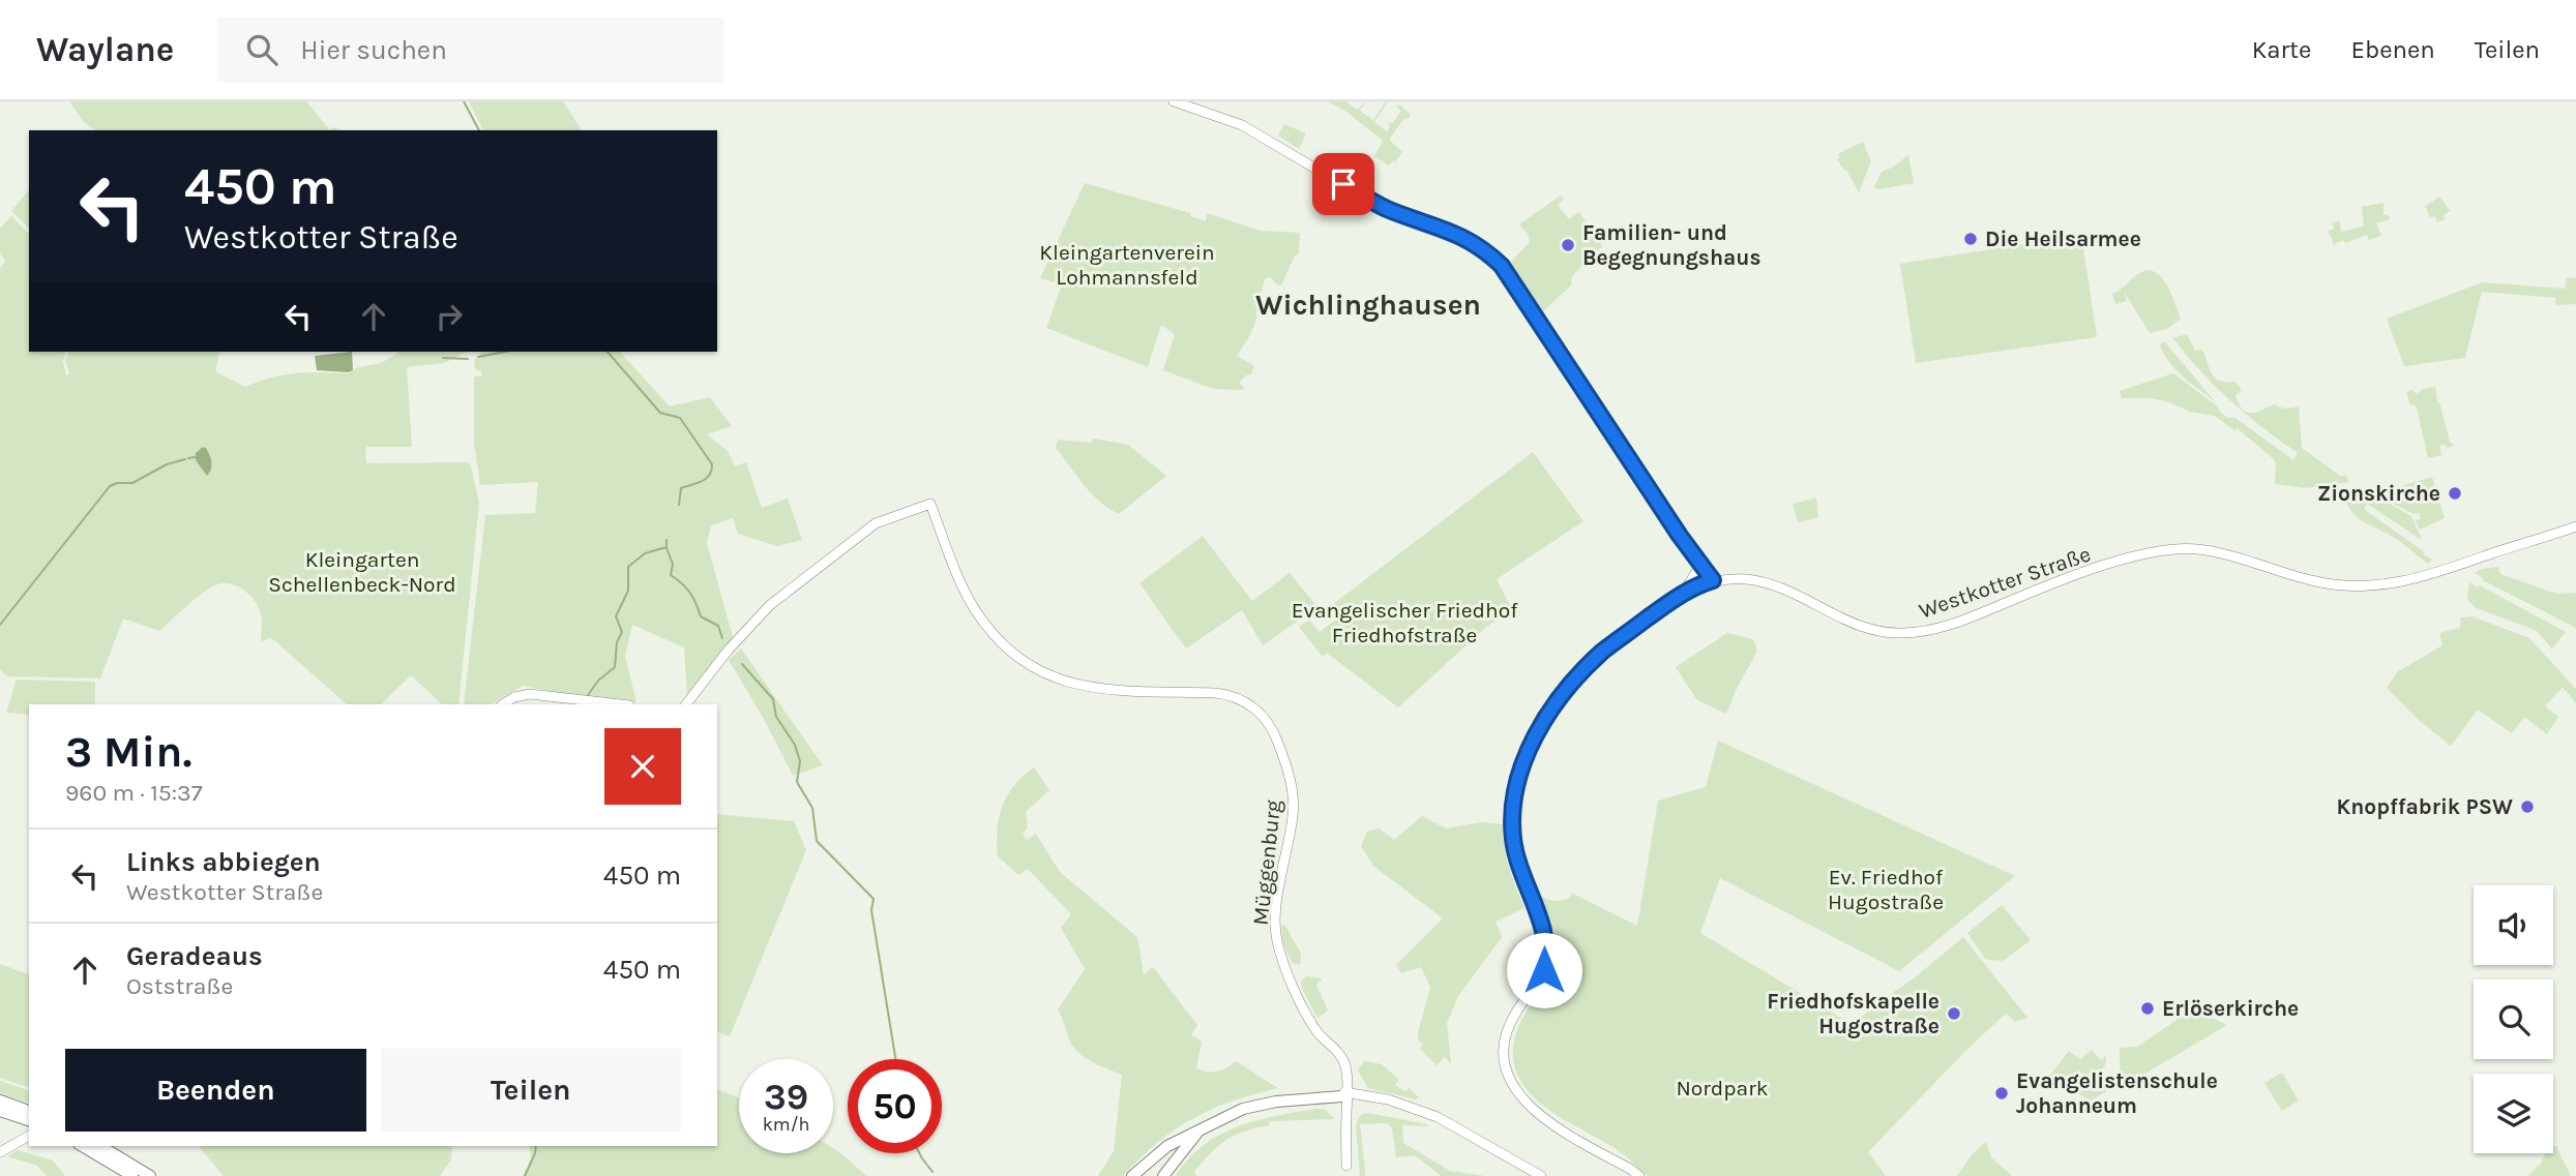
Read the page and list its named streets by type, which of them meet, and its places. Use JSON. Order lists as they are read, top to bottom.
{
  "streets": {
    "main road": ["Westkotter Straße", "Müggenburg"]
  },
  "districts": ["Wichlinghausen"],
  "parks": [
    "Kleingartenverein Lohmannsfeld",
    "Kleingarten Schellenbeck-Nord",
    "Evangelischer Friedhof Friedhofstraße",
    "Ev. Friedhof Hugostraße",
    "Nordpark"
  ],
  "places": [
    "Die Heilsarmee",
    "Familien- und Begegnungshaus",
    "Zionskirche",
    "Knopffabrik PSW",
    "Erlöserkirche",
    "Friedhofskapelle Hugostraße",
    "Evangelistenschule Johanneum"
  ],
  "page": {
    "header": "Waylane",
    "search": "Hier suchen",
    "nav": ["Karte", "Ebenen", "Teilen"],
    "turn": ["450 m", "Westkotter Straße"],
    "heading": ["3 Min.", "960 m · 15:37"],
    "list": [
      {
        "name": "Links abbiegen",
        "note": "Westkotter Straße",
        "value": "450 m"
      },
      {
        "name": "Geradeaus",
        "note": "Oststraße",
        "value": "450 m"
      }
    ],
    "buttons": ["Beenden", "Teilen"],
    "speed": "39 km/h",
    "limit": "50"
  }
}
